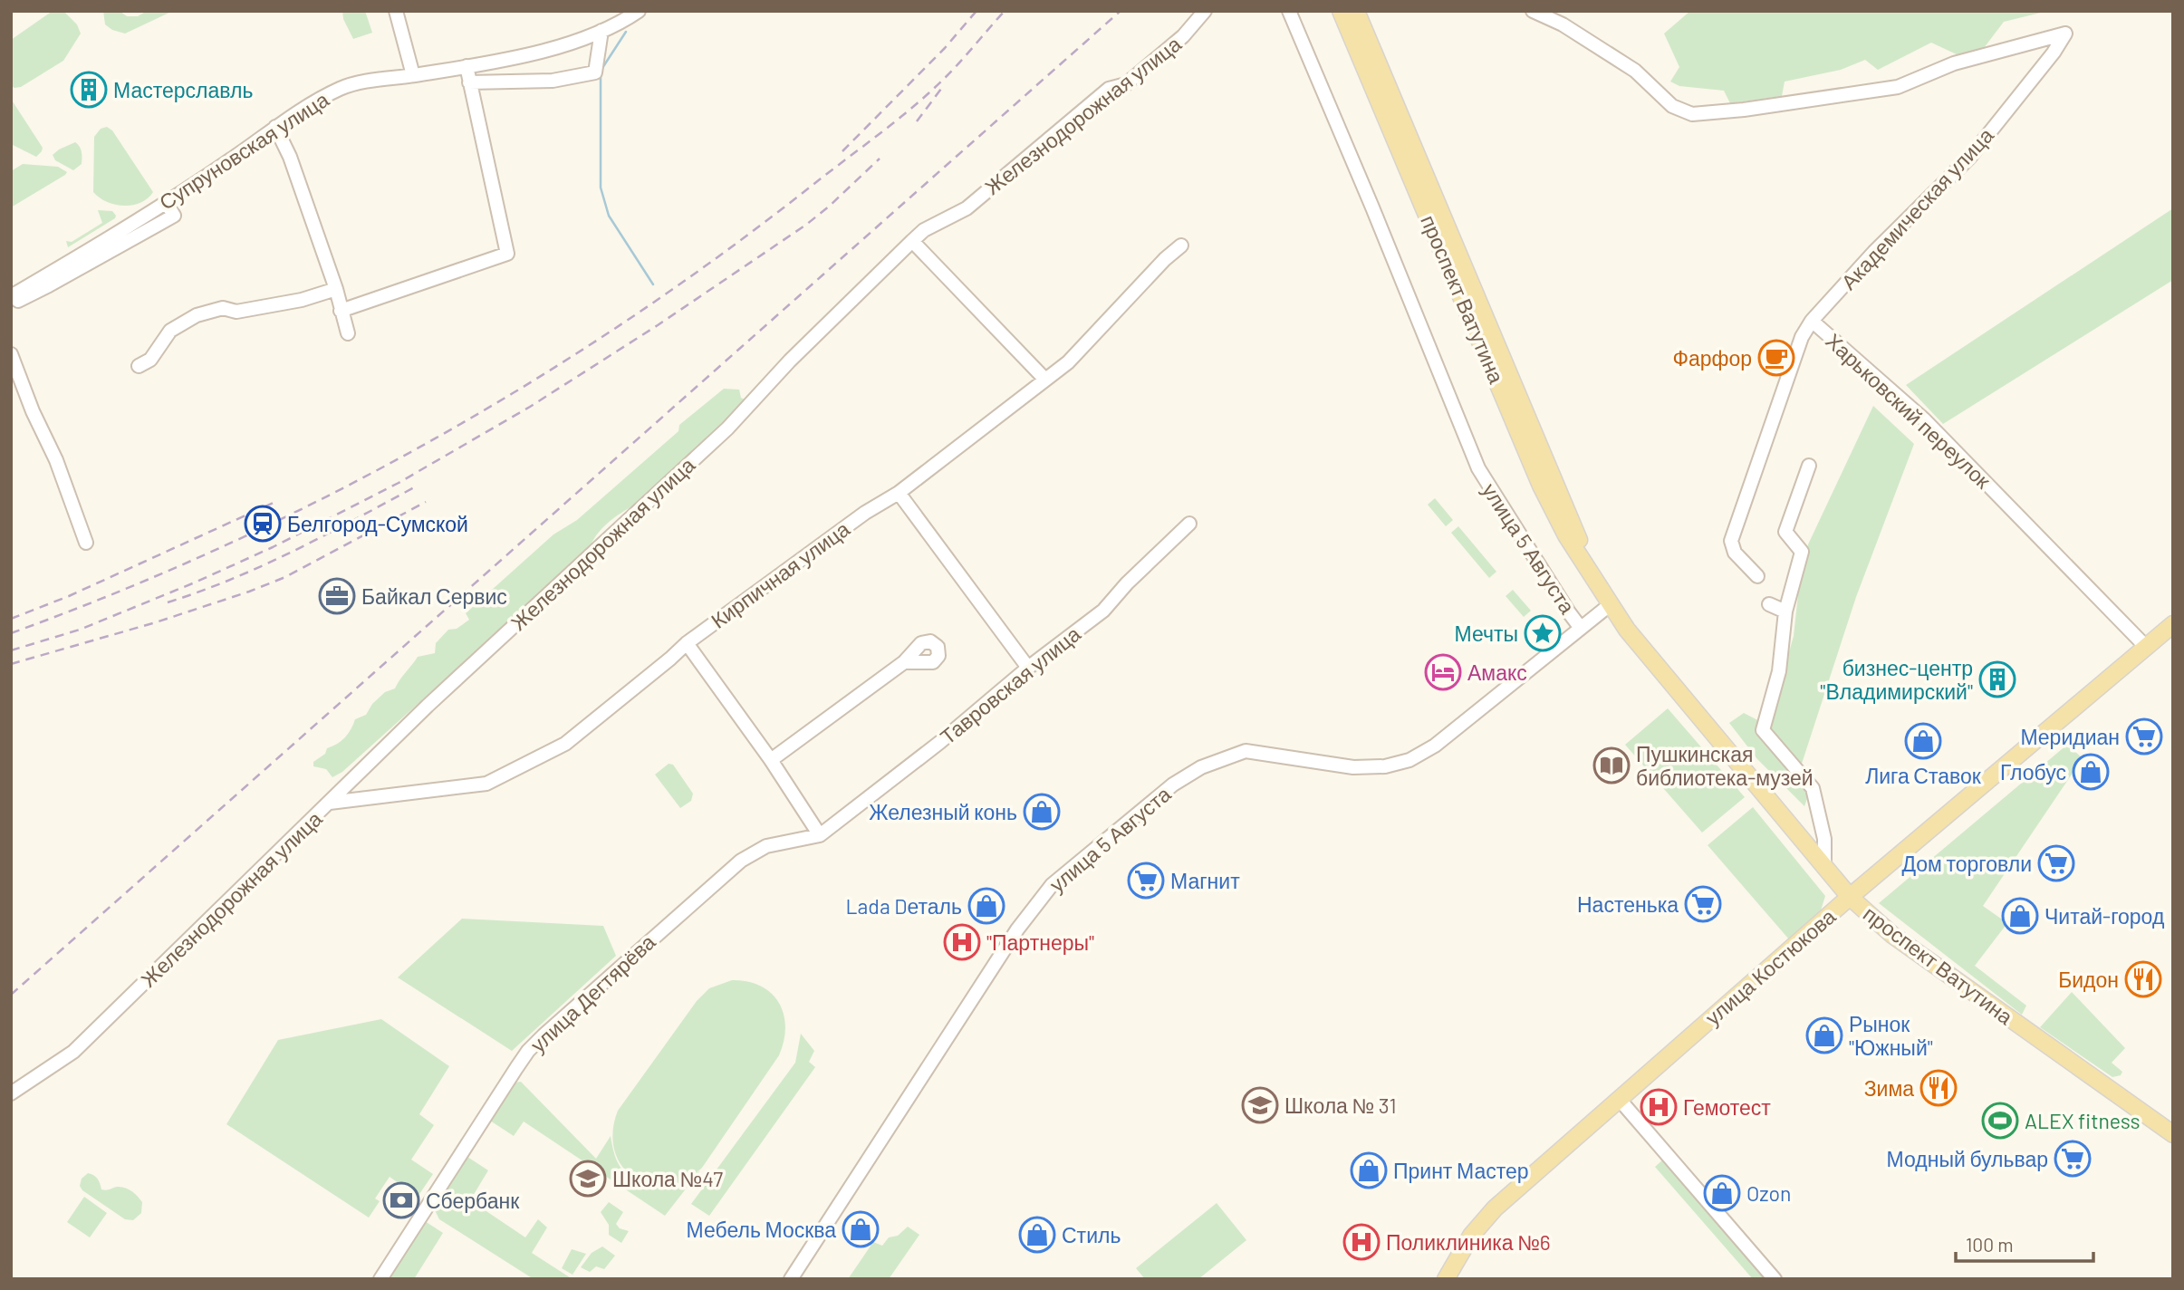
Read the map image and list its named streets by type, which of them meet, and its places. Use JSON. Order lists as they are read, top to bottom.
{
  "streets": {
    "main road": ["проспект Ватутина", "улица Костюкова"],
    "street": [
      "Железнодорожная улица",
      "Супруновская улица",
      "Академическая улица",
      "Харьковский переулок",
      "улица 5 Августа",
      "Кирпичная улица",
      "Тавровская улица",
      "улица Дегтярёва"
    ]
  },
  "crossings": [
    ["Железнодорожная улица", "Кирпичная улица"],
    ["Академическая улица", "Харьковский переулок"],
    ["проспект Ватутина", "улица 5 Августа"],
    ["проспект Ватутина", "улица Костюкова"],
    ["Харьковский переулок", "улица Костюкова"],
    ["Тавровская улица", "улица Дегтярёва"]
  ],
  "places": {
    "building": ["Мастерславль", "бизнес-центр \"Владимирский\""],
    "cafe": ["Фарфор"],
    "station": ["Белгород-Сумской"],
    "office": ["Байкал Сервис"],
    "place": ["Мечты"],
    "hotel": ["Амакс"],
    "supermarket": [
      "Меридиан",
      "Дом торговли",
      "Магнит",
      "Настенька",
      "Модный бульвар"
    ],
    "shop": [
      "Лига Ставок",
      "Глобус",
      "Железный конь",
      "Lada Dеталь",
      "Читай-город",
      "Рынок \"Южный\"",
      "Принт Мастер",
      "Ozon",
      "Мебель Москва",
      "Стиль"
    ],
    "library": ["Пушкинская библиотека-музей"],
    "hospital": ["\"Партнеры\"", "Гемотест", "Поликлиника №6"],
    "restaurant": ["Бидон", "Зима"],
    "school or university": ["Школа № 31", "Школа №47"],
    "sports": ["ALEX fitness"],
    "bank": ["Сбербанк"]
  },
  "scale_bar": "100 m"
}
